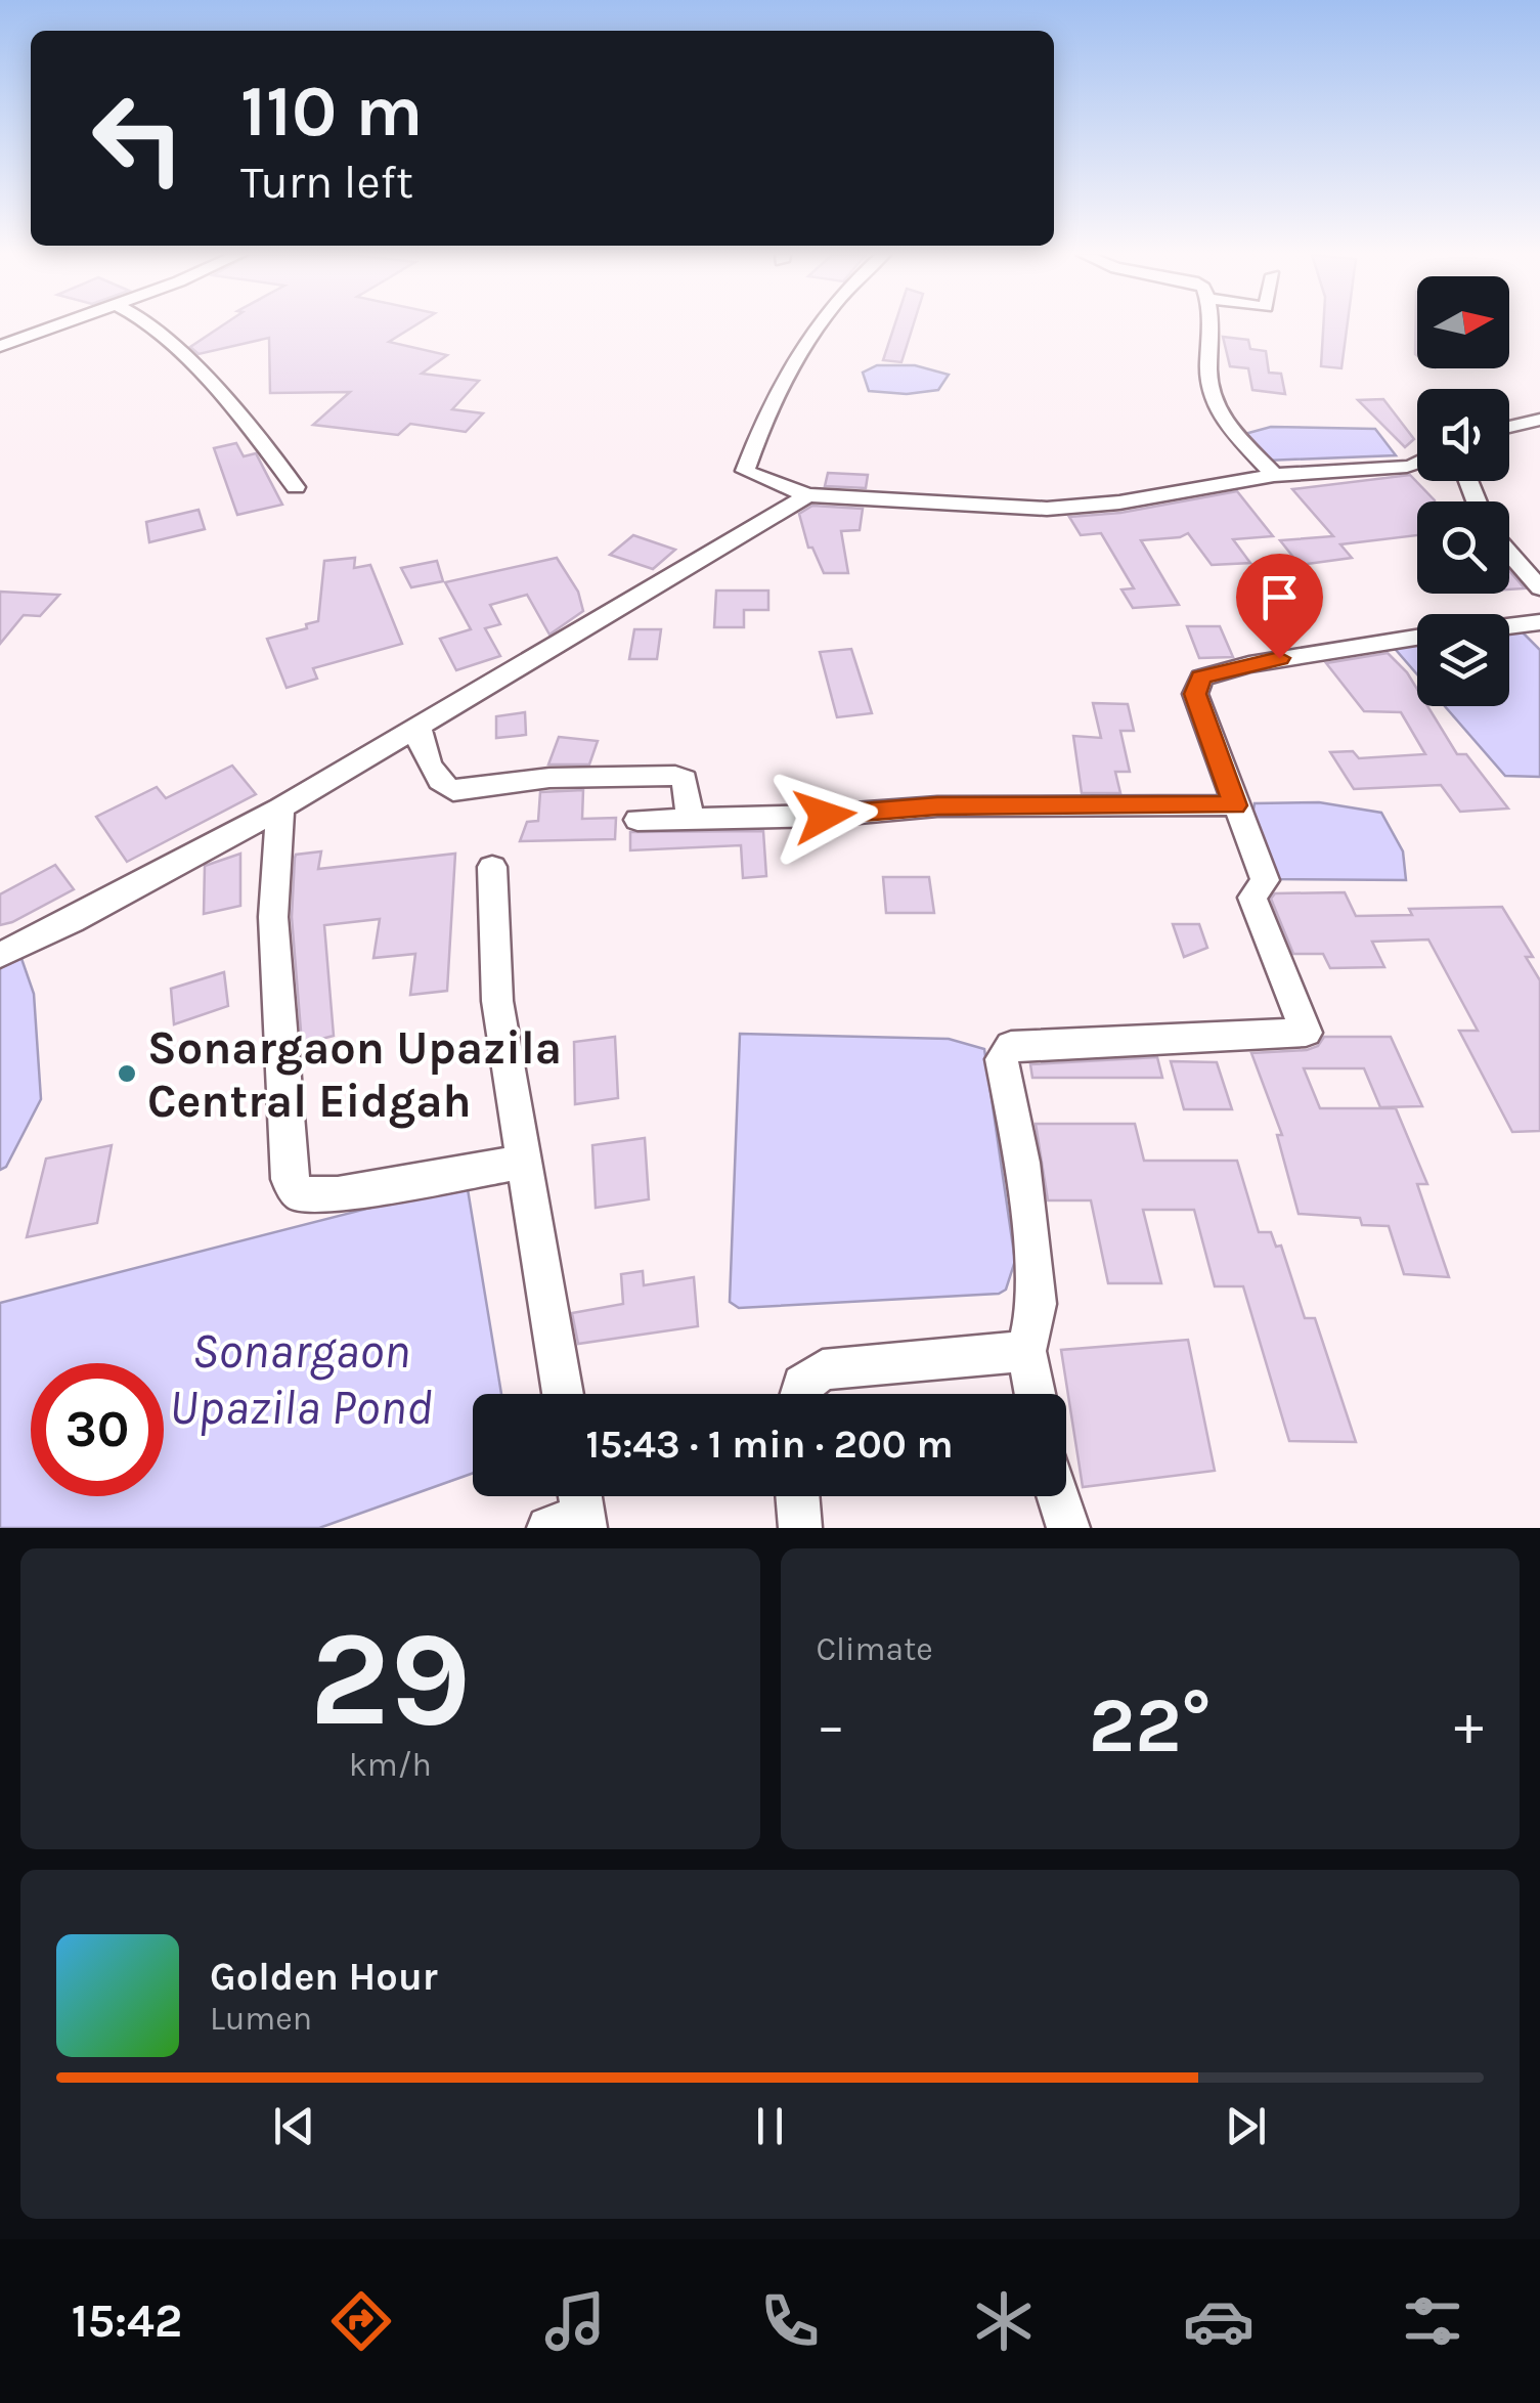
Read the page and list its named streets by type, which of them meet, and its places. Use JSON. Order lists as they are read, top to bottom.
{
  "water": ["Sonargaon Upazila Pond"],
  "places": ["Sonargaon Upazila Central Eidgah"],
  "north": "right",
  "page": {
    "turn": ["110 m", "Turn left"],
    "limit": "30",
    "trip": "15:43 · 1 min · 200 m",
    "tile": [
      ["29", "km/h"],
      "Climate"
    ],
    "heat": ["−", "22°", "+"],
    "song": ["Golden Hour", "Lumen"],
    "tabs": "15:42"
  }
}
